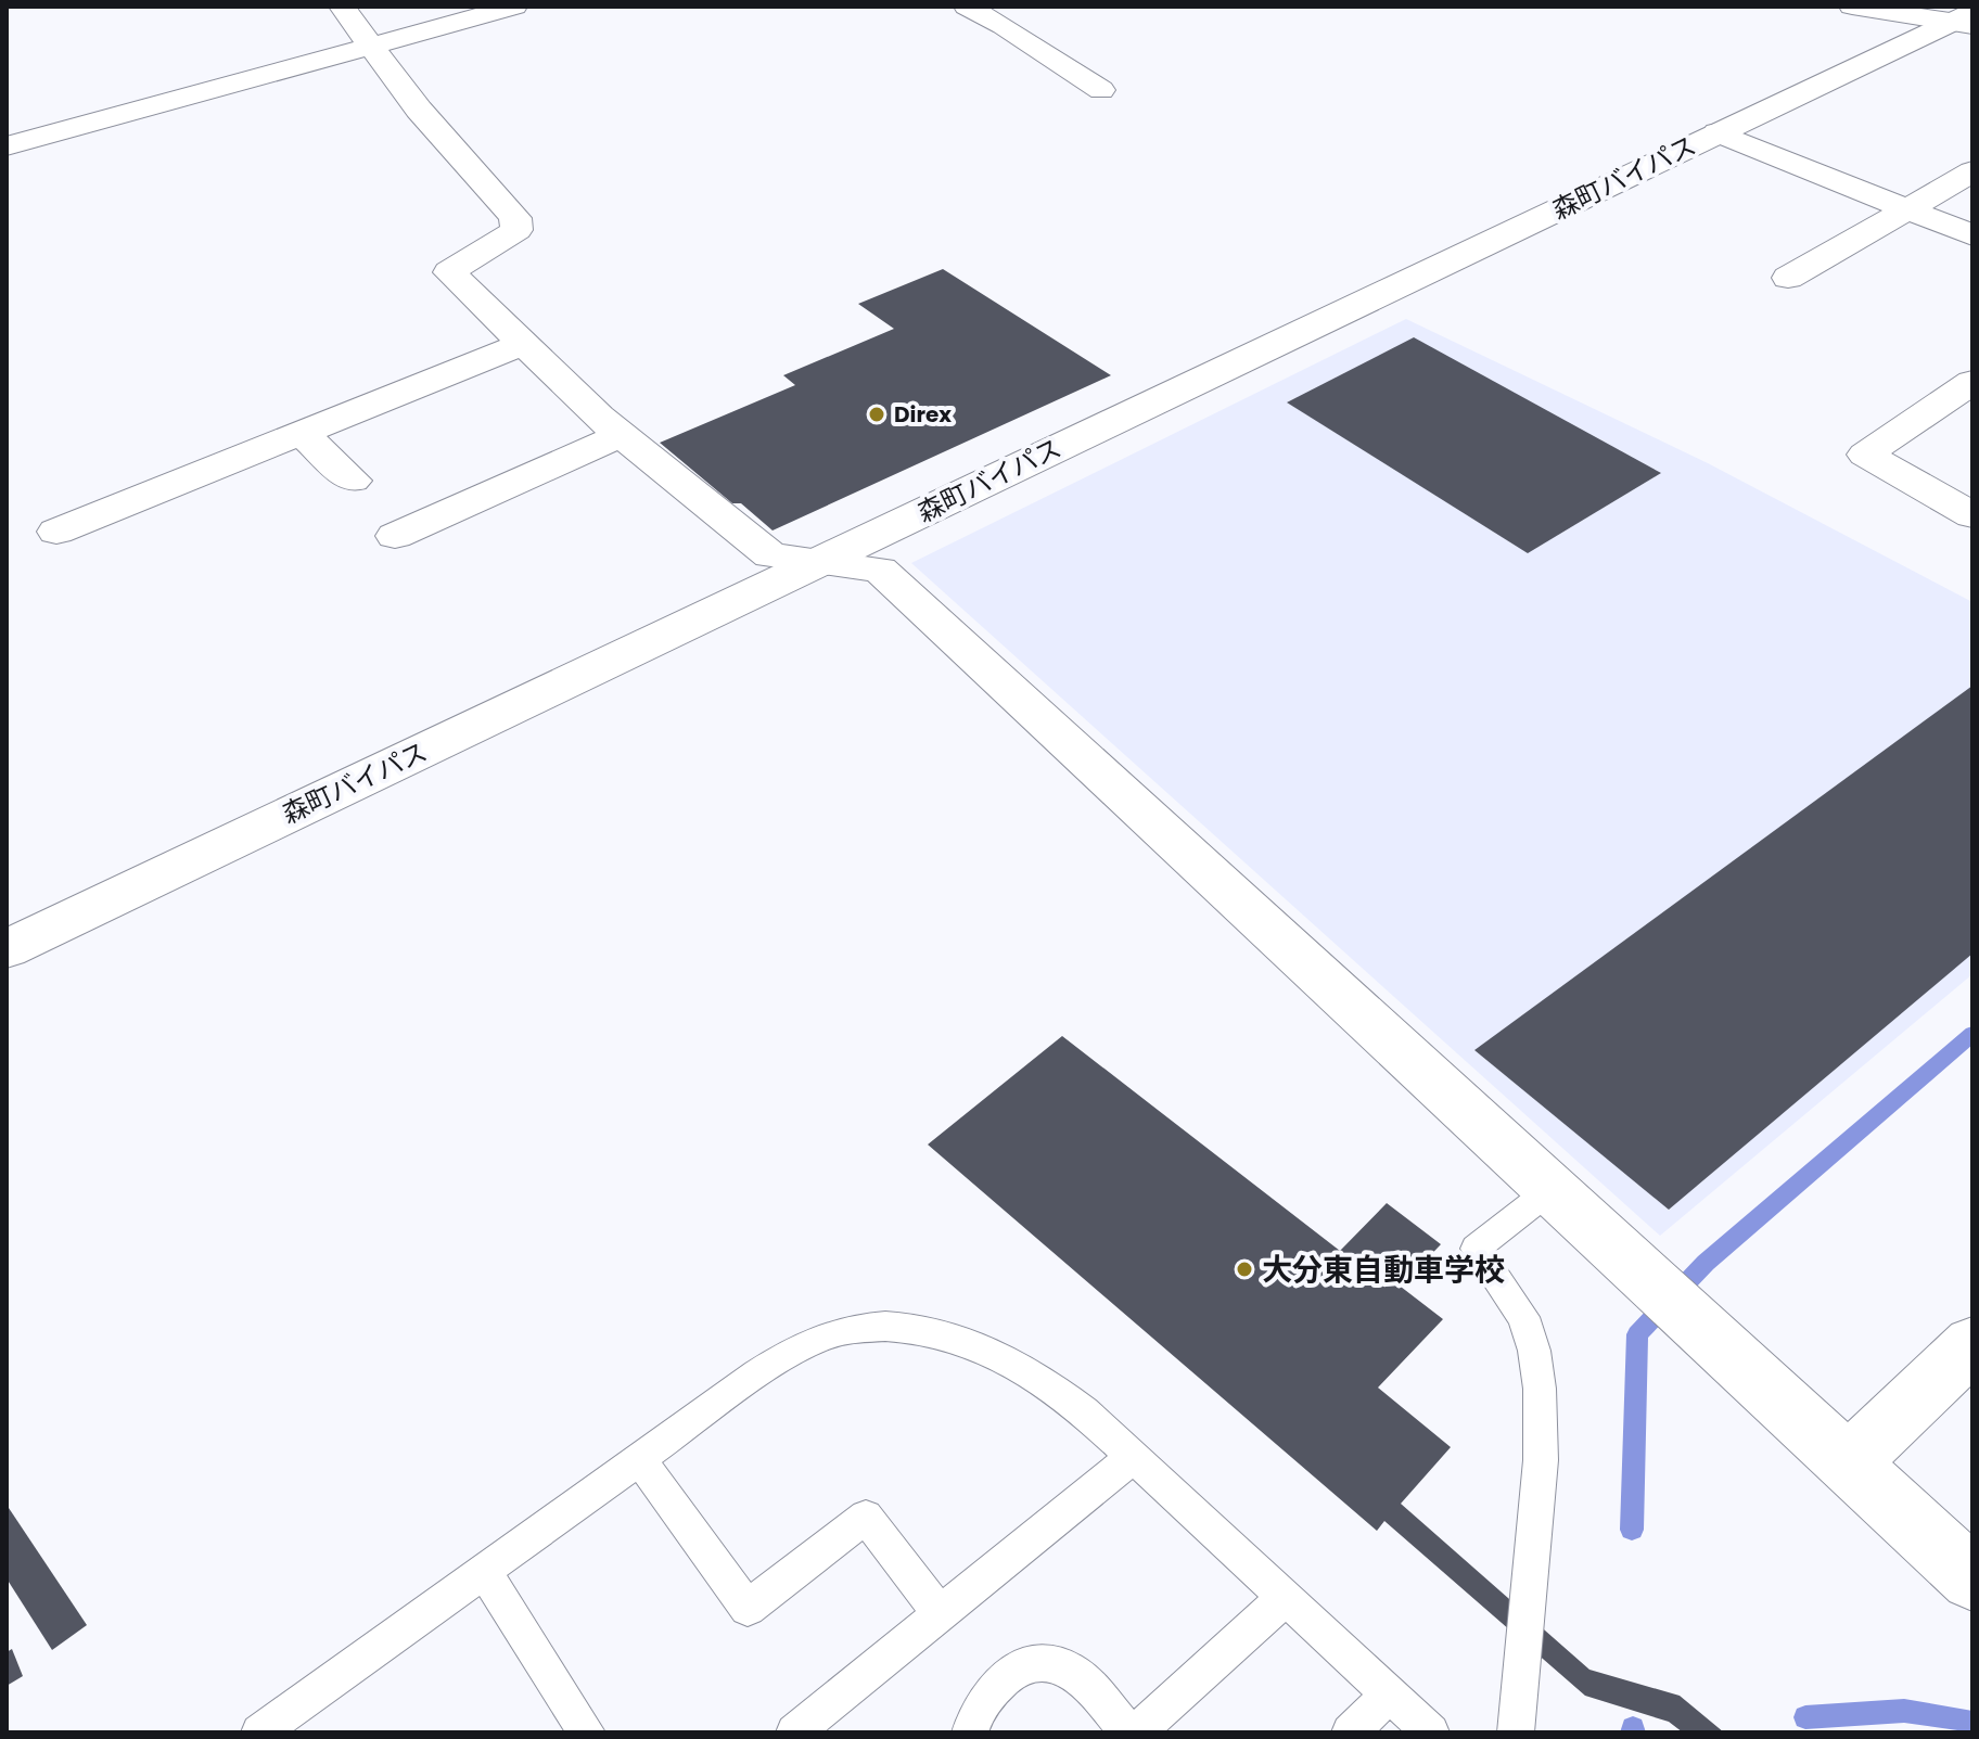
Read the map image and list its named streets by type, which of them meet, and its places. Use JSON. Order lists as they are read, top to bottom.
{
  "streets": {
    "street": ["森町バイパス"]
  },
  "places": ["Direx", "大分東自動車学校"]
}
